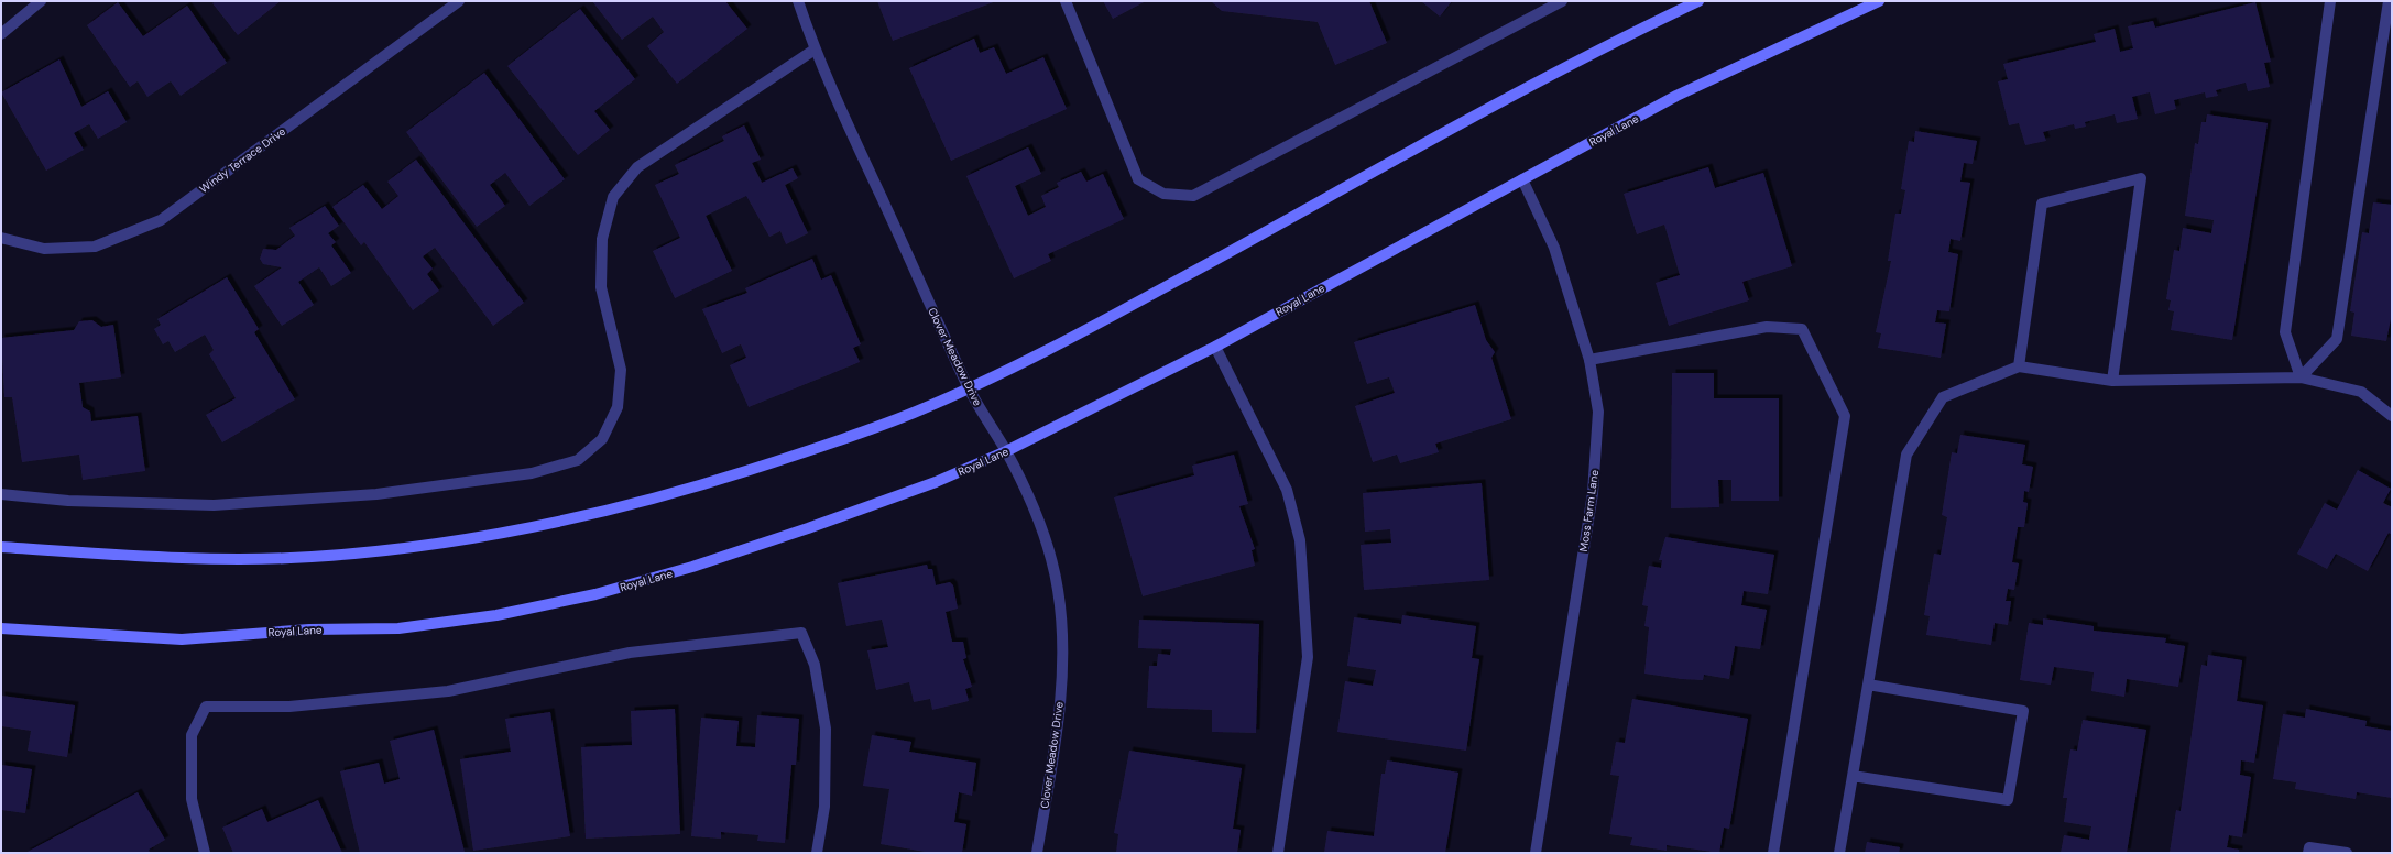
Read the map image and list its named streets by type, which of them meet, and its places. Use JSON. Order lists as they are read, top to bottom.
{
  "streets": {
    "main road": ["Royal Lane"],
    "street": ["Windy Terrace Drive", "Clover Meadow Drive", "Moss Farm Lane"]
  },
  "crossings": [
    ["Royal Lane", "Clover Meadow Drive"],
    ["Royal Lane", "Moss Farm Lane"]
  ]
}
